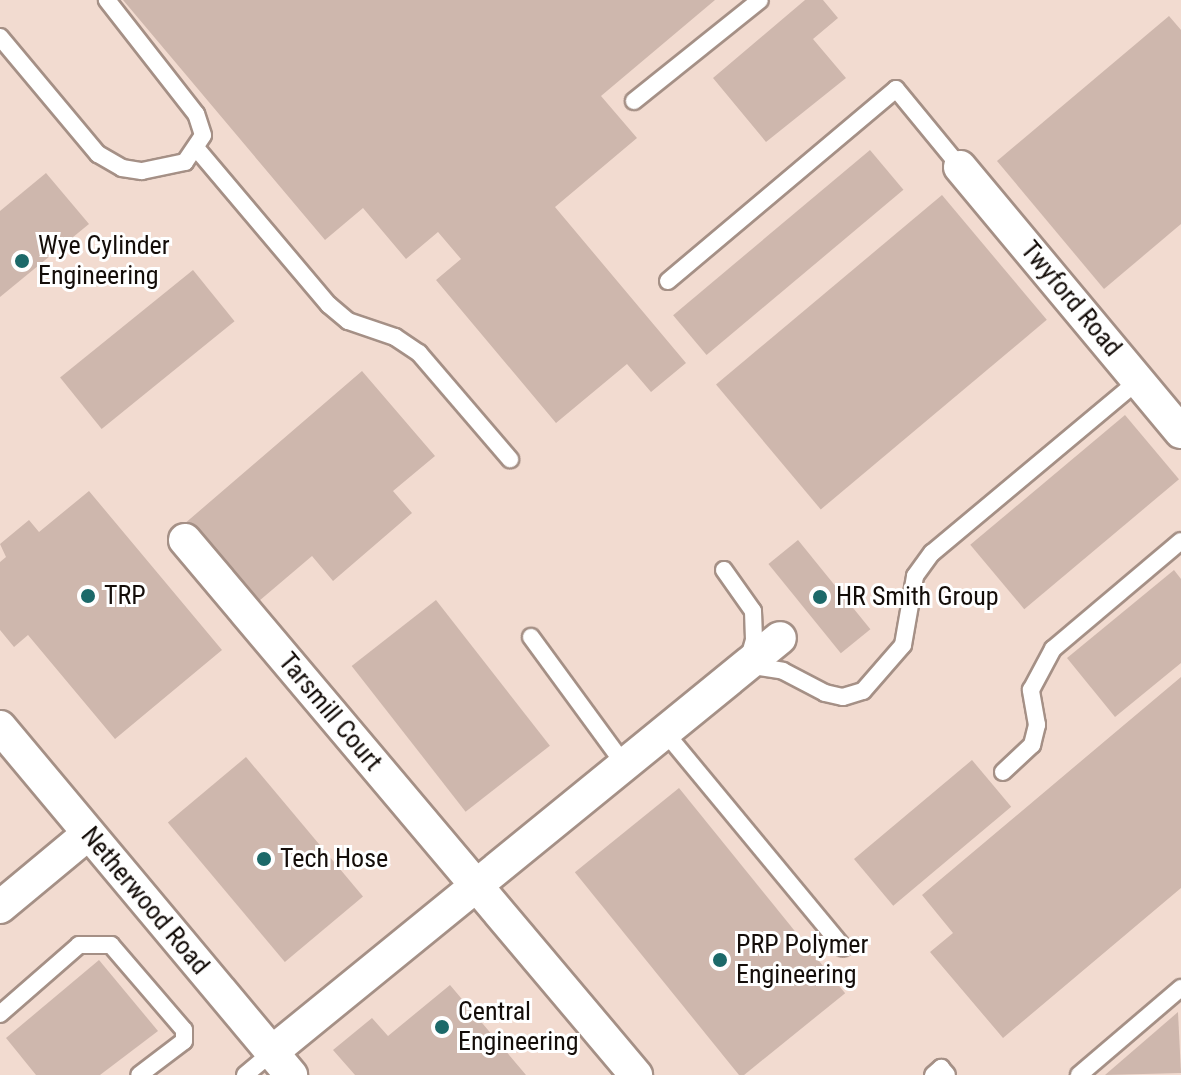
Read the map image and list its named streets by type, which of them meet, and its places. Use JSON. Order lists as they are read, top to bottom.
{
  "streets": {
    "street": ["Twyford Road", "Tarsmill Court", "Netherwood Road"]
  },
  "places": [
    "Wye Cylinder Engineering",
    "TRP",
    "HR Smith Group",
    "Tech Hose",
    "PRP Polymer Engineering",
    "Central Engineering"
  ]
}
